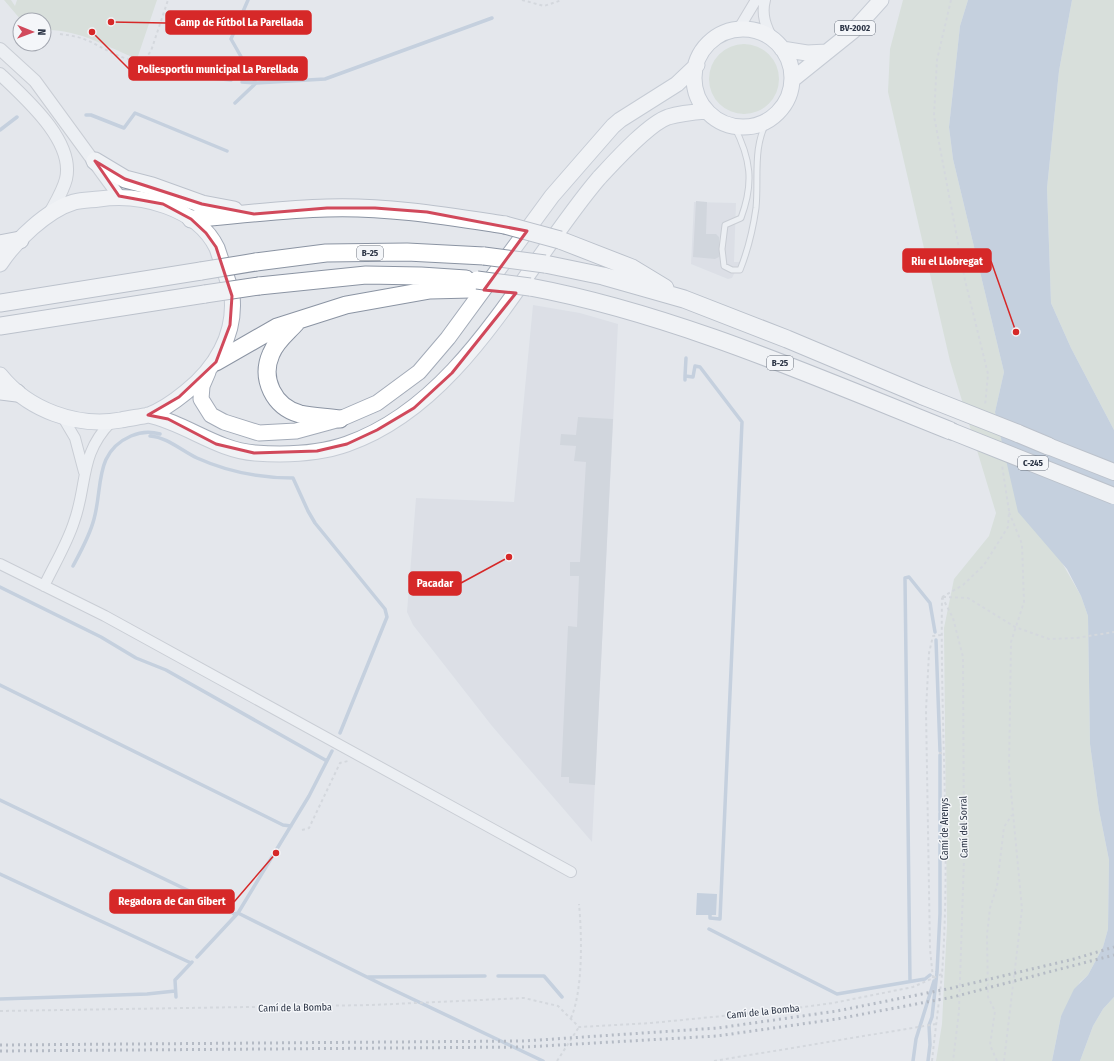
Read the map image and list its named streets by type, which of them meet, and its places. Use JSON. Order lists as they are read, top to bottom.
{
  "streets": {
    "highway": ["B-25", "C-245"],
    "main road": ["BV-2002"],
    "path": ["Camí del Sorral", "Camí de Arenys", "Camí de la Bomba"]
  },
  "crossings": [
    ["B-25", "C-245"],
    ["Camí del Sorral", "Camí de Arenys"],
    ["Camí de Arenys", "Camí de la Bomba"]
  ],
  "places": [
    "Camp de Fútbol La Parellada",
    "Poliesportiu municipal La Parellada",
    "Riu el Llobregat",
    "Pacadar",
    "Regadora de Can Gibert"
  ],
  "north": "right"
}
